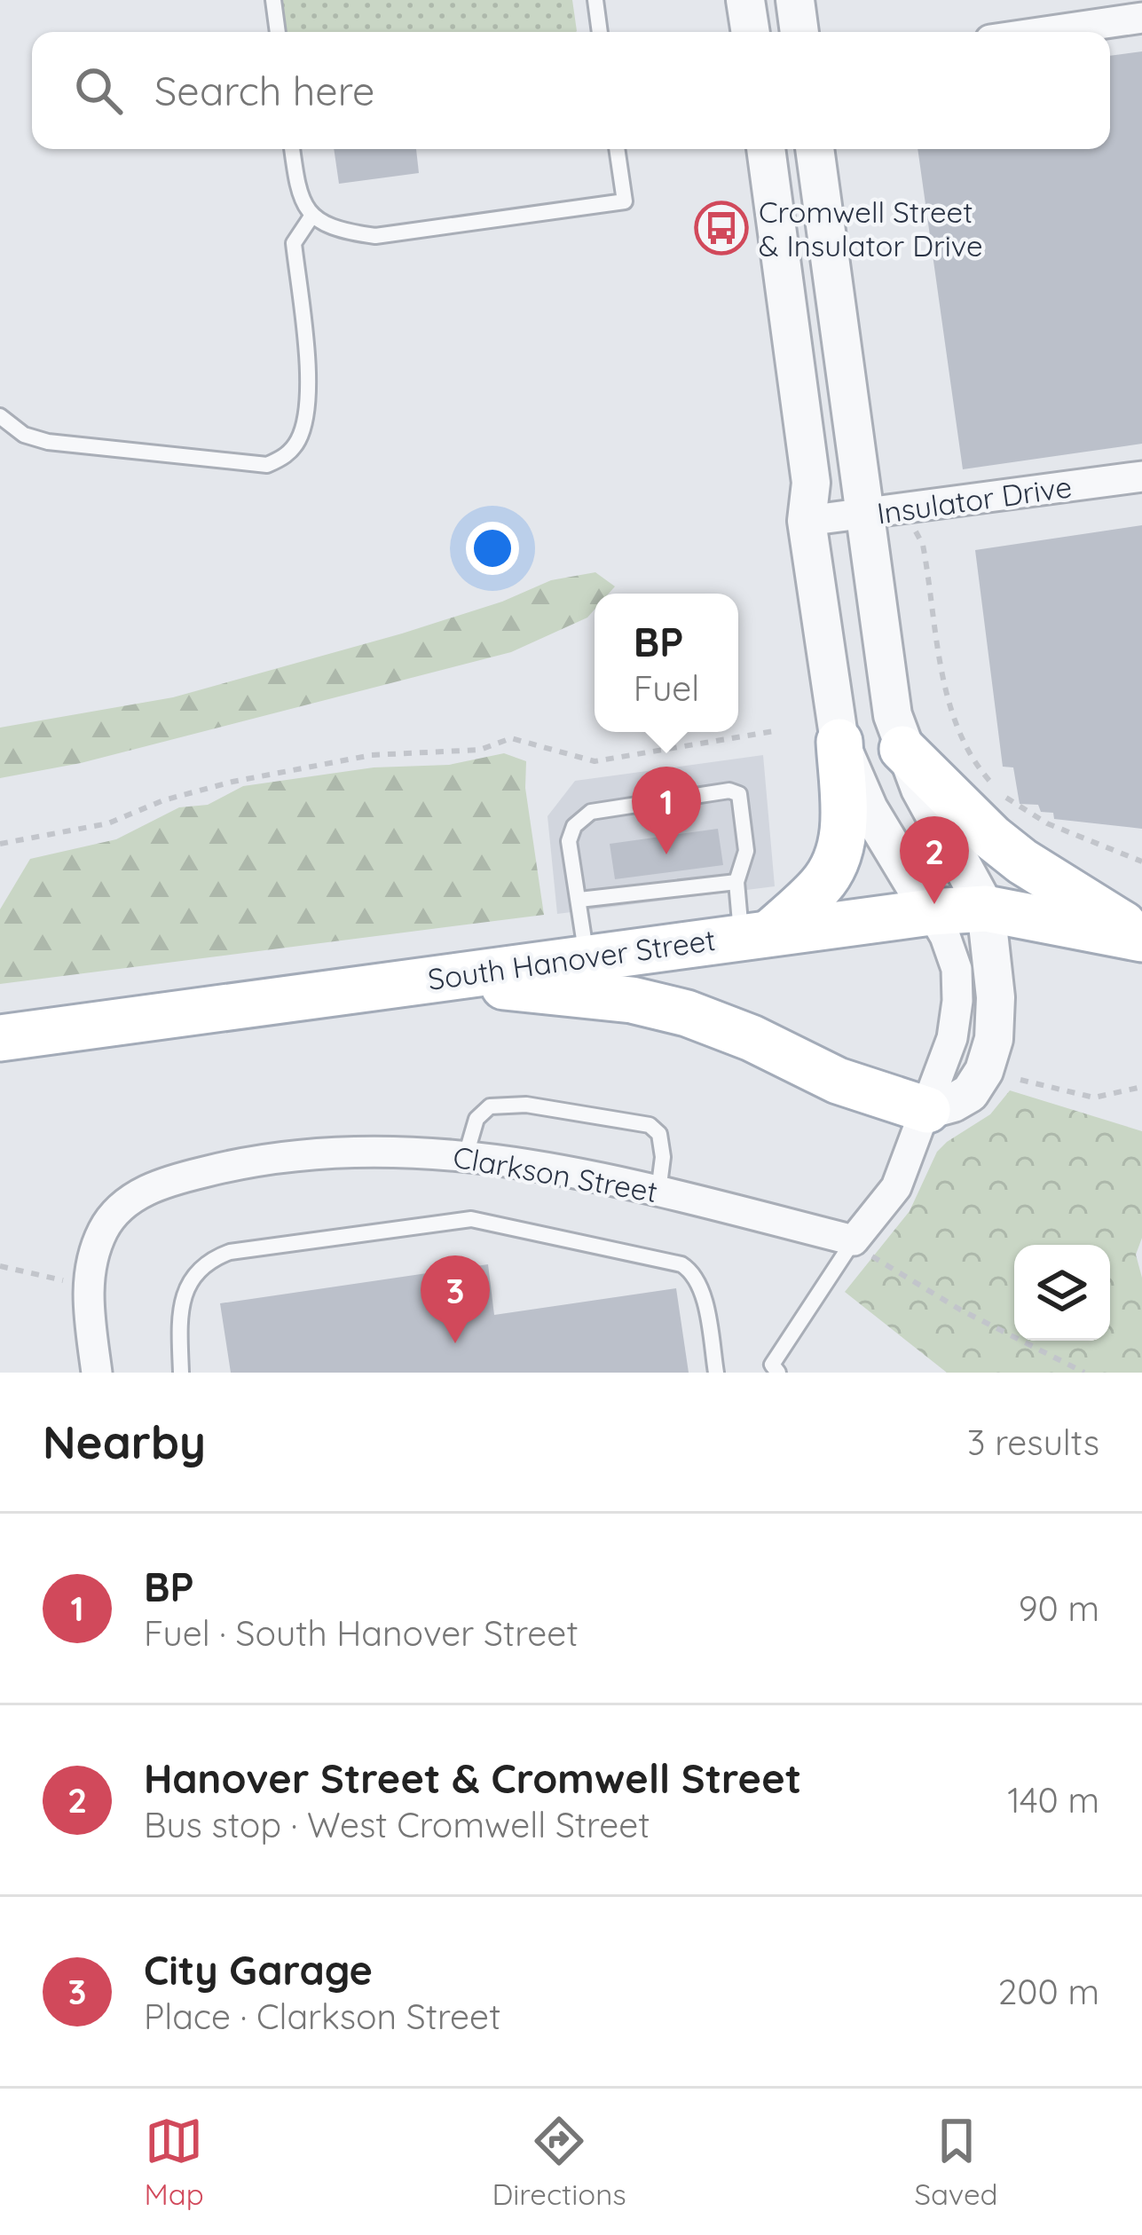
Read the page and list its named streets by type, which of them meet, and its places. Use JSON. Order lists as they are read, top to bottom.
{
  "streets": {
    "main road": ["South Hanover Street"],
    "street": ["Insulator Drive", "Clarkson Street"]
  },
  "places": {
    "bus stop": ["Cromwell Street & Insulator Drive"]
  },
  "page": {
    "search": "Search here",
    "popup": ["BP", "Fuel"],
    "pins": ["1", "2", "3"],
    "heading": ["Nearby", "3 results"],
    "list": [
      {
        "mark": "1",
        "name": "BP",
        "note": "Fuel · South Hanover Street",
        "value": "90 m"
      },
      {
        "mark": "2",
        "name": "Hanover Street & Cromwell Street",
        "note": "Bus stop · West Cromwell Street",
        "value": "140 m"
      },
      {
        "mark": "3",
        "name": "City Garage",
        "note": "Place · Clarkson Street",
        "value": "200 m"
      }
    ],
    "nav": ["Map", "Directions", "Saved"]
  }
}
